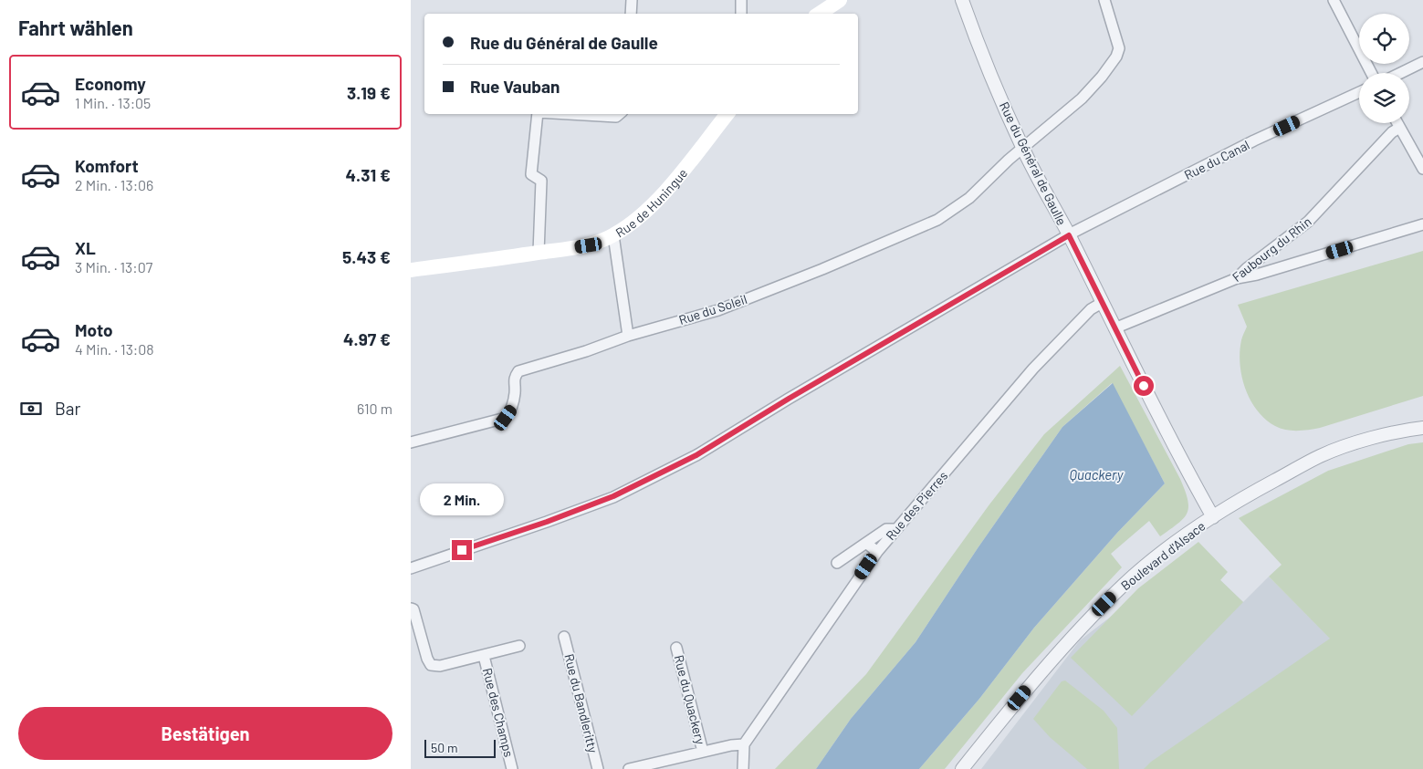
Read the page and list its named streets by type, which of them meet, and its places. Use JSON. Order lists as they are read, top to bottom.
{
  "streets": {
    "main road": ["Rue de Huningue"],
    "street": [
      "Rue du Canal",
      "Rue du Général de Gaulle",
      "Faubourg du Rhin",
      "Rue du Soleil",
      "Rue des Pierres",
      "Boulevard d'Alsace",
      "Rue du Quackery",
      "Rue du Bandleritty",
      "Rue des Champs"
    ]
  },
  "crossings": [
    ["Rue du Canal", "Rue du Général de Gaulle"],
    ["Rue du Général de Gaulle", "Faubourg du Rhin"],
    ["Rue du Général de Gaulle", "Rue du Soleil"],
    ["Rue du Général de Gaulle", "Rue des Pierres"],
    ["Rue du Général de Gaulle", "Boulevard d'Alsace"]
  ],
  "water": ["Quackery"],
  "scale_bar": "50 m",
  "page": {
    "heading": "Fahrt wählen",
    "banner": ["Rue du Général de Gaulle", "Rue Vauban"],
    "list": [
      {
        "name": "Economy",
        "note": "1 Min. · 13:05",
        "value": "3.19 €"
      },
      {
        "name": "Komfort",
        "note": "2 Min. · 13:06",
        "value": "4.31 €"
      },
      {
        "name": "XL",
        "note": "3 Min. · 13:07",
        "value": "5.43 €"
      },
      {
        "name": "Moto",
        "note": "4 Min. · 13:08",
        "value": "4.97 €"
      }
    ],
    "pay": ["Bar", "610 m"],
    "bubble": "2 Min.",
    "buttons": "Bestätigen",
    "scale": "50 m"
  }
}
